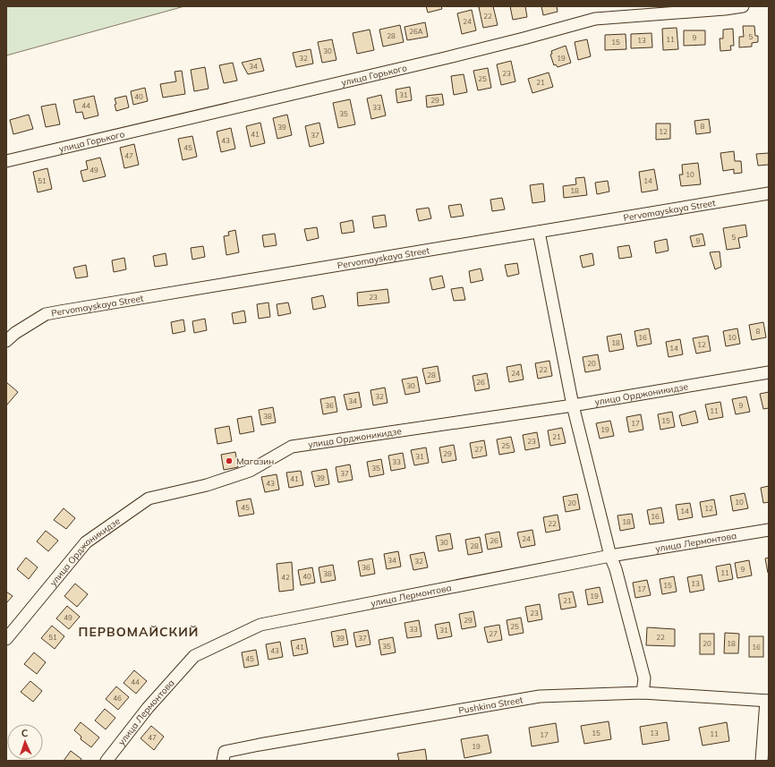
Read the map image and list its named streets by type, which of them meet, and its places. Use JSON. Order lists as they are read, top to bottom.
{
  "streets": {
    "street": [
      "улица Горького",
      "Pervomayskaya Street",
      "улица Орджоникидзе",
      "улица Лермонтова",
      "Pushkina Street"
    ]
  },
  "districts": ["ПЕРВОМАЙСКИЙ"],
  "places": ["Магазин"],
  "house_numbers": [
    "22",
    "24",
    "26А",
    "28",
    "5",
    "9",
    "11",
    "13",
    "15",
    "30",
    "32",
    "19",
    "34",
    "23",
    "25",
    "21",
    "31",
    "40",
    "29",
    "44",
    "33",
    "35",
    "8",
    "39",
    "12",
    "41",
    "37",
    "43",
    "45",
    "47",
    "49",
    "10",
    "51",
    "14",
    "18",
    "5",
    "9",
    "23",
    "8",
    "16",
    "10",
    "18",
    "12",
    "14",
    "20",
    "22",
    "24",
    "28",
    "26",
    "30",
    "32",
    "34",
    "36",
    "9",
    "11",
    "38",
    "15",
    "17",
    "19",
    "21",
    "23",
    "25",
    "27",
    "29",
    "31",
    "33",
    "35",
    "37",
    "39",
    "41",
    "43",
    "10",
    "20",
    "45",
    "12",
    "14",
    "16",
    "18",
    "22",
    "24",
    "26",
    "30",
    "28",
    "34",
    "32",
    "36",
    "9",
    "11",
    "38",
    "40",
    "42",
    "13",
    "15",
    "17",
    "19",
    "21",
    "23",
    "49",
    "29",
    "25",
    "33",
    "31",
    "27",
    "51",
    "22",
    "39",
    "37",
    "20",
    "18",
    "35",
    "41",
    "16",
    "43",
    "45",
    "44",
    "46",
    "15",
    "13",
    "11",
    "17",
    "47",
    "19"
  ],
  "north": "top"
}
